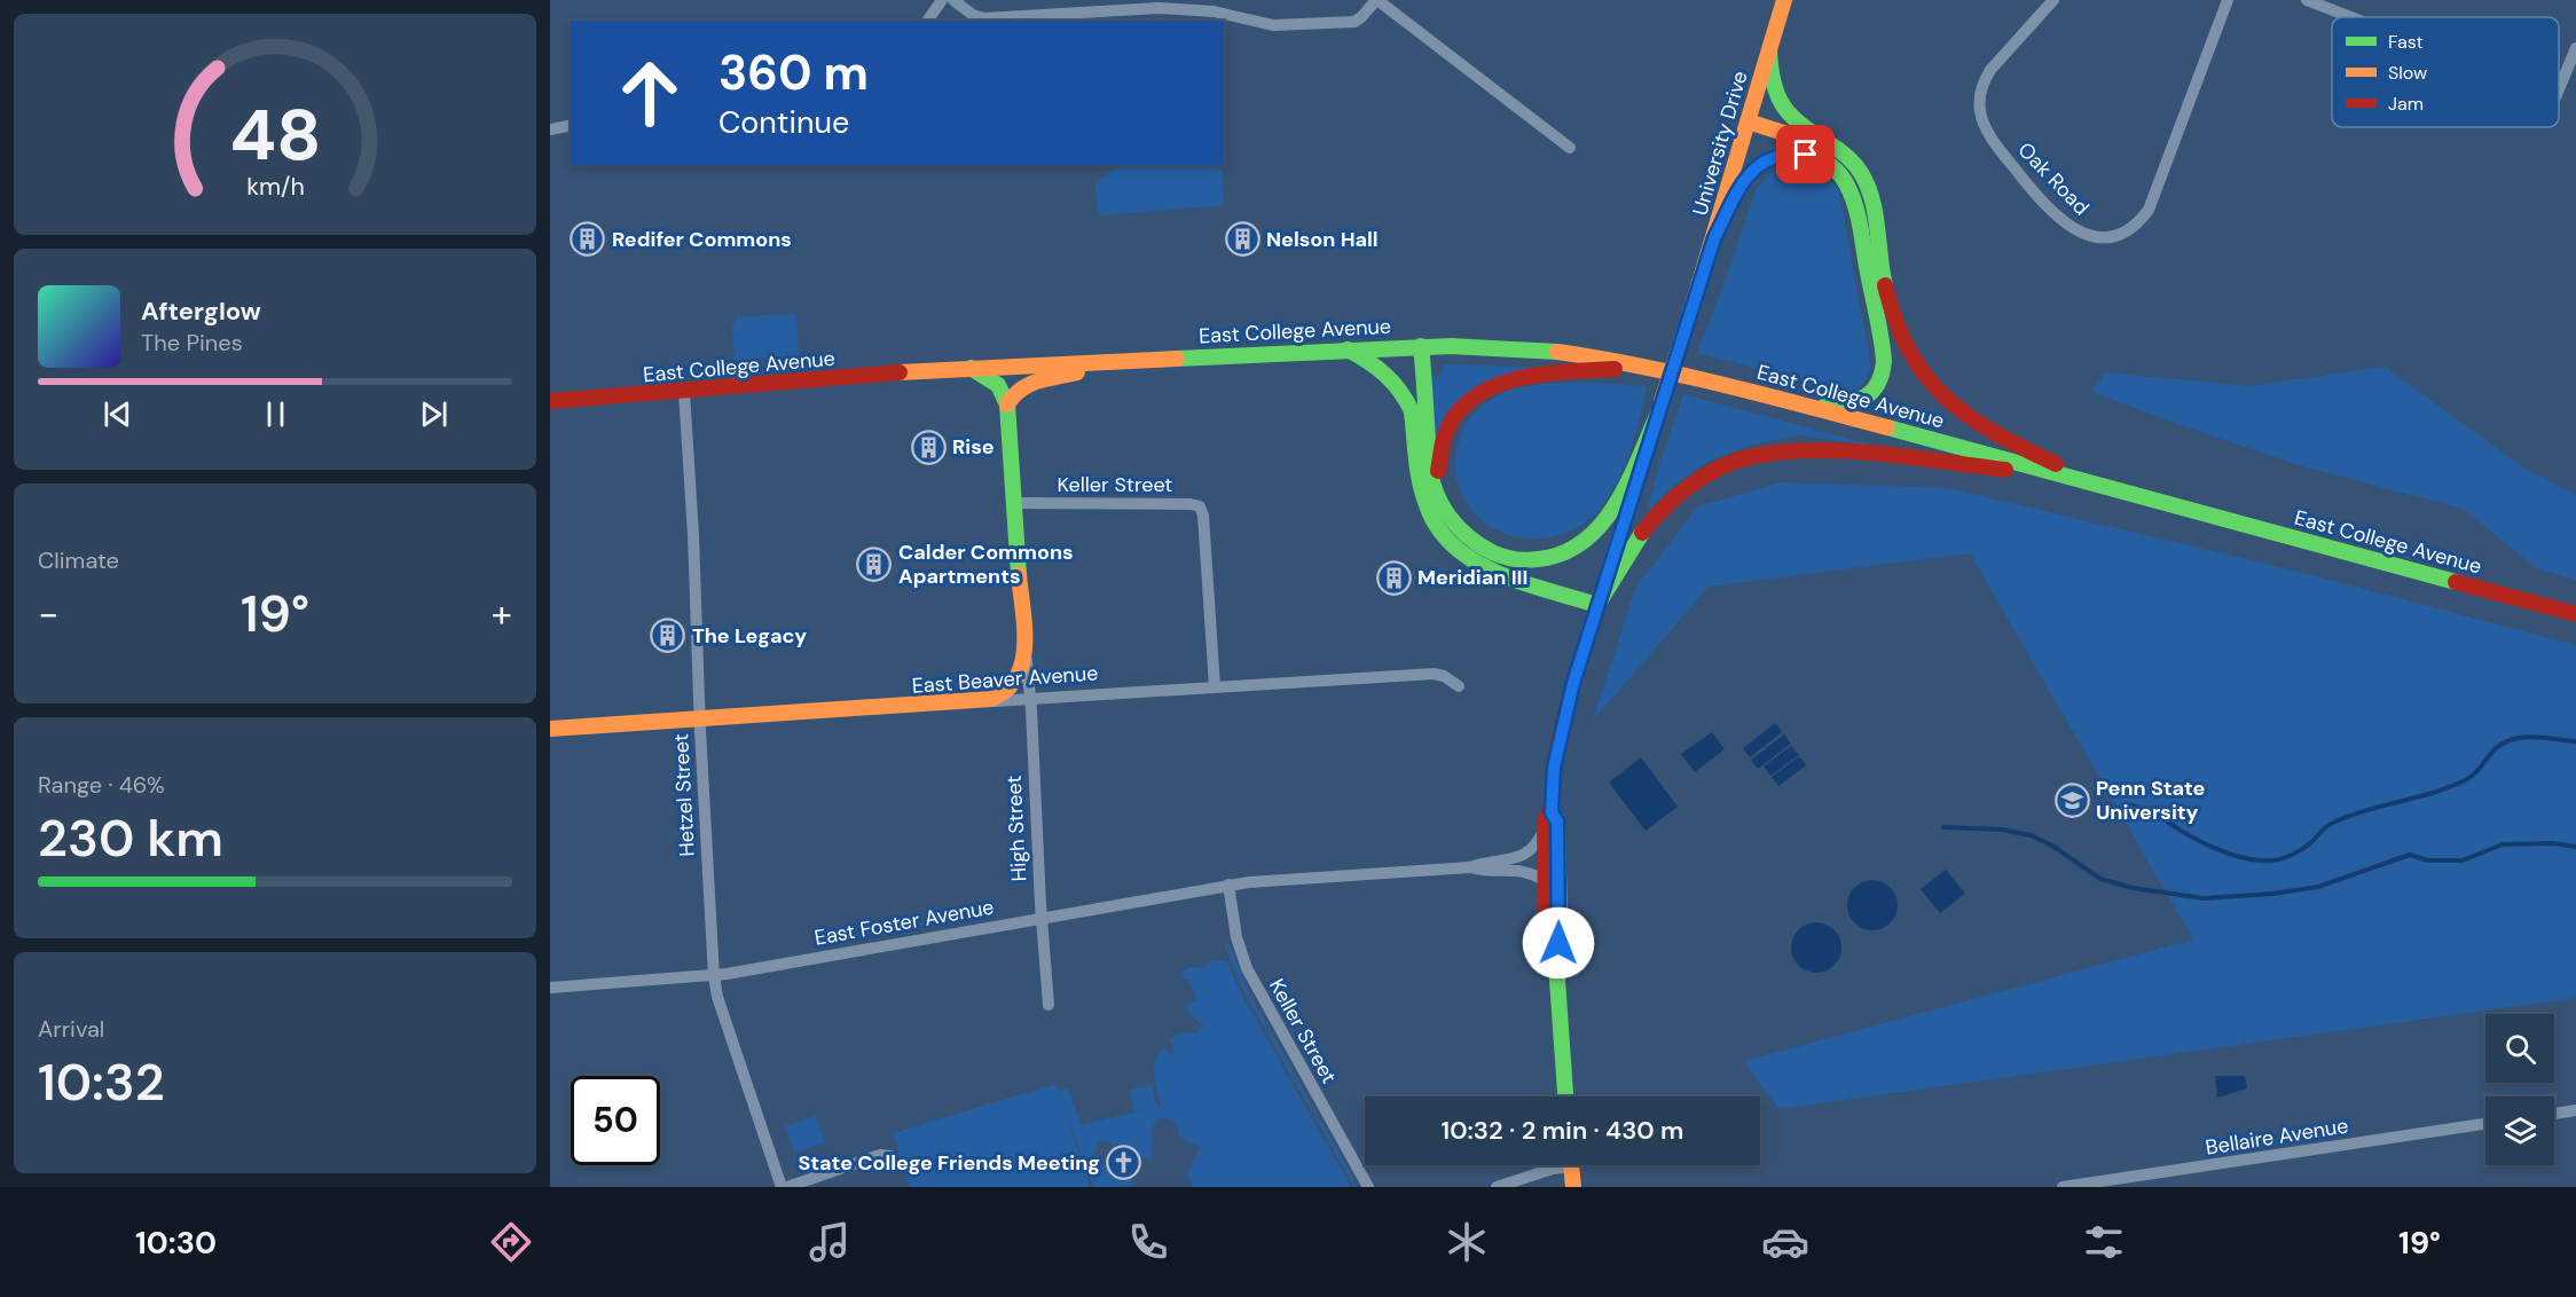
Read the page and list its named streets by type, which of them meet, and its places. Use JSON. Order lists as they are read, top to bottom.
{
  "streets": {
    "main road": [
      "University Drive",
      "East College Avenue",
      "East Beaver Avenue",
      "High Street"
    ],
    "street": [
      "Oak Road",
      "Keller Street",
      "Hetzel Street",
      "East Foster Avenue",
      "Bellaire Avenue"
    ]
  },
  "crossings": [
    ["University Drive", "East Foster Avenue"],
    ["East College Avenue", "Hetzel Street"],
    ["East College Avenue", "High Street"],
    ["Keller Street", "East Beaver Avenue"],
    ["Keller Street", "High Street"],
    ["Keller Street", "East Foster Avenue"],
    ["East Beaver Avenue", "Hetzel Street"],
    ["East Beaver Avenue", "High Street"],
    ["Hetzel Street", "East Foster Avenue"],
    ["High Street", "East Foster Avenue"]
  ],
  "places": {
    "building": [
      "Redifer Commons",
      "Nelson Hall",
      "Rise",
      "Calder Commons Apartments",
      "Meridian III",
      "The Legacy"
    ],
    "school or university": ["Penn State University"],
    "church": ["State College Friends Meeting"]
  },
  "legend": ["Fast", "Slow", "Jam"],
  "page": {
    "turn": ["360 m", "Continue"],
    "song": ["Afterglow", "The Pines"],
    "tile": [
      "Climate",
      ["Range · 46%", "230 km"],
      ["Arrival", "10:32"]
    ],
    "heat": ["−", "19°", "+"],
    "limit": "50",
    "trip": "10:32 · 2 min · 430 m",
    "tabs": ["10:30", "19°"],
    "gauge": ["48", "km/h"]
  }
}
